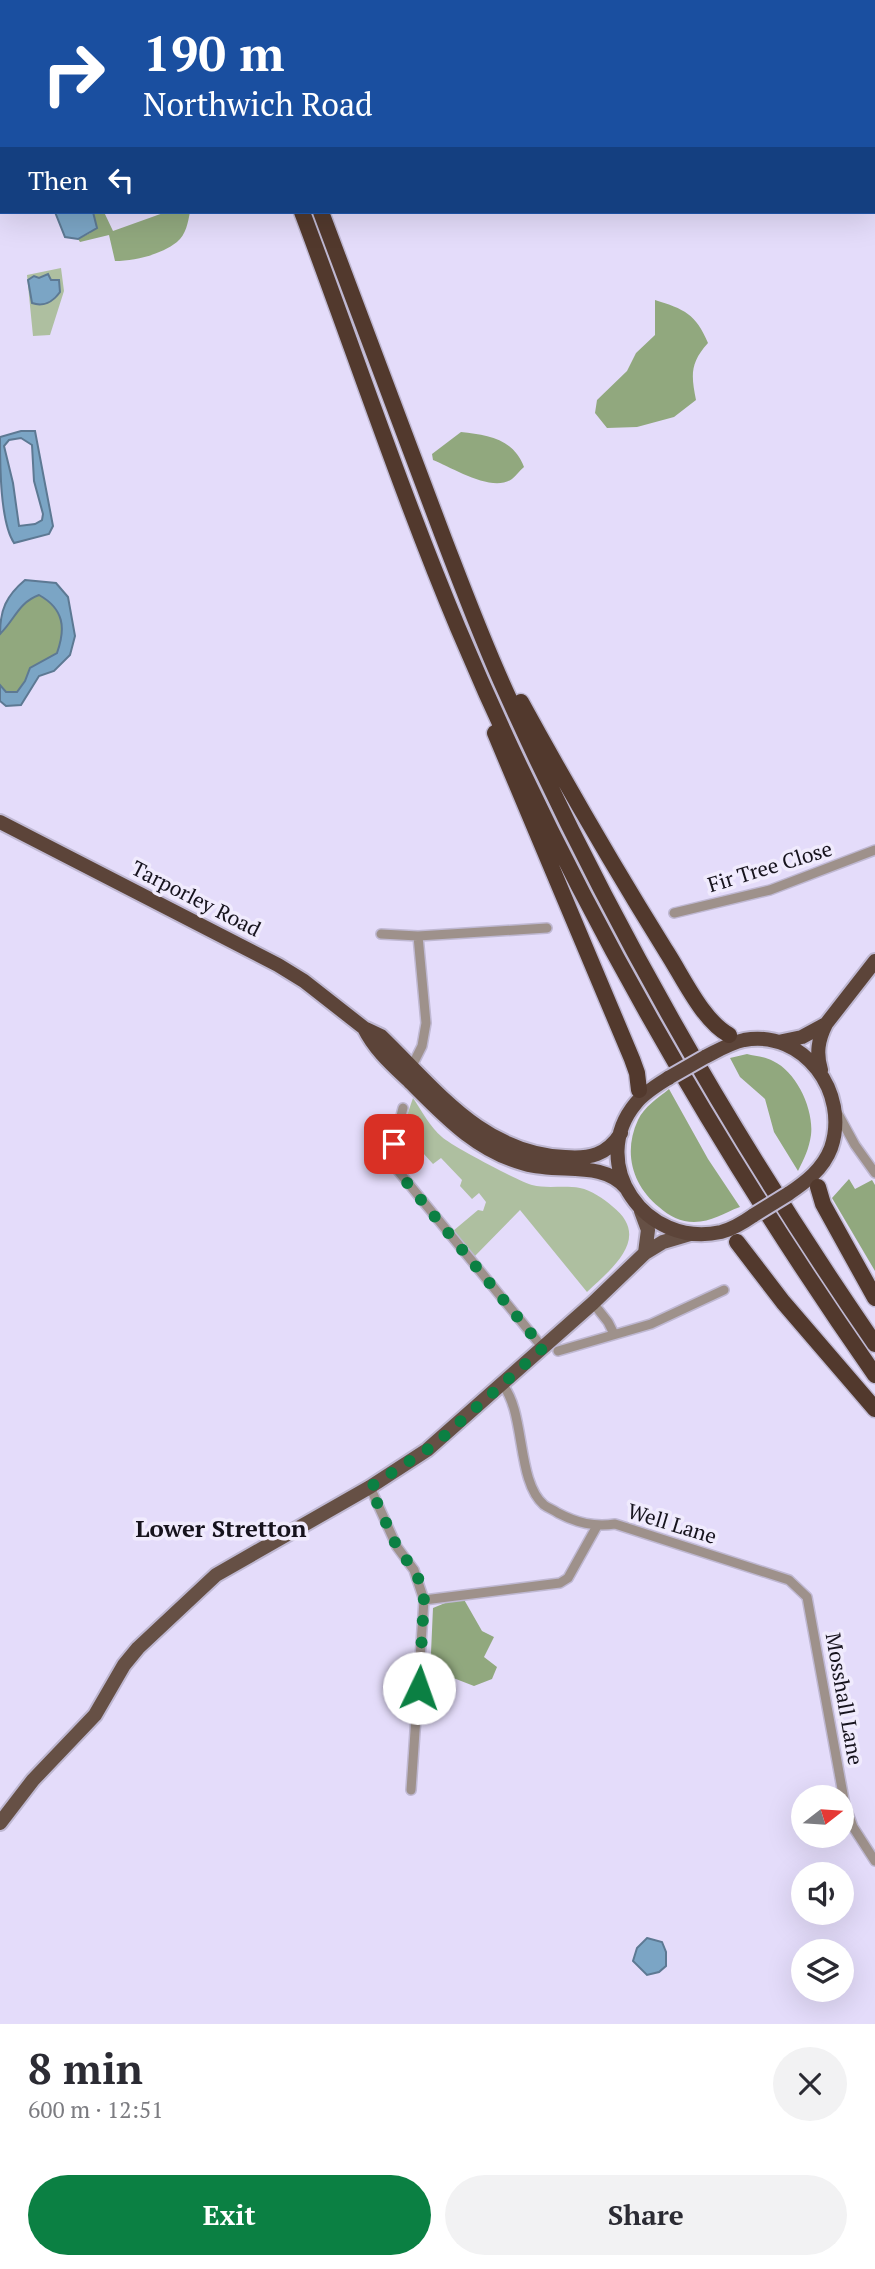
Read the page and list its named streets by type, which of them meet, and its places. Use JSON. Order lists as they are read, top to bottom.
{
  "streets": {
    "highway": ["Tarporley Road"],
    "street": ["Fir Tree Close", "Well Lane", "Mosshall Lane"]
  },
  "crossings": [
    ["Well Lane", "Mosshall Lane"]
  ],
  "districts": ["Lower Stretton"],
  "north": "right",
  "page": {
    "turn": ["190 m", "Northwich Road"],
    "then": "Then",
    "heading": ["8 min", "600 m · 12:51"],
    "buttons": ["Exit", "Share"]
  }
}
